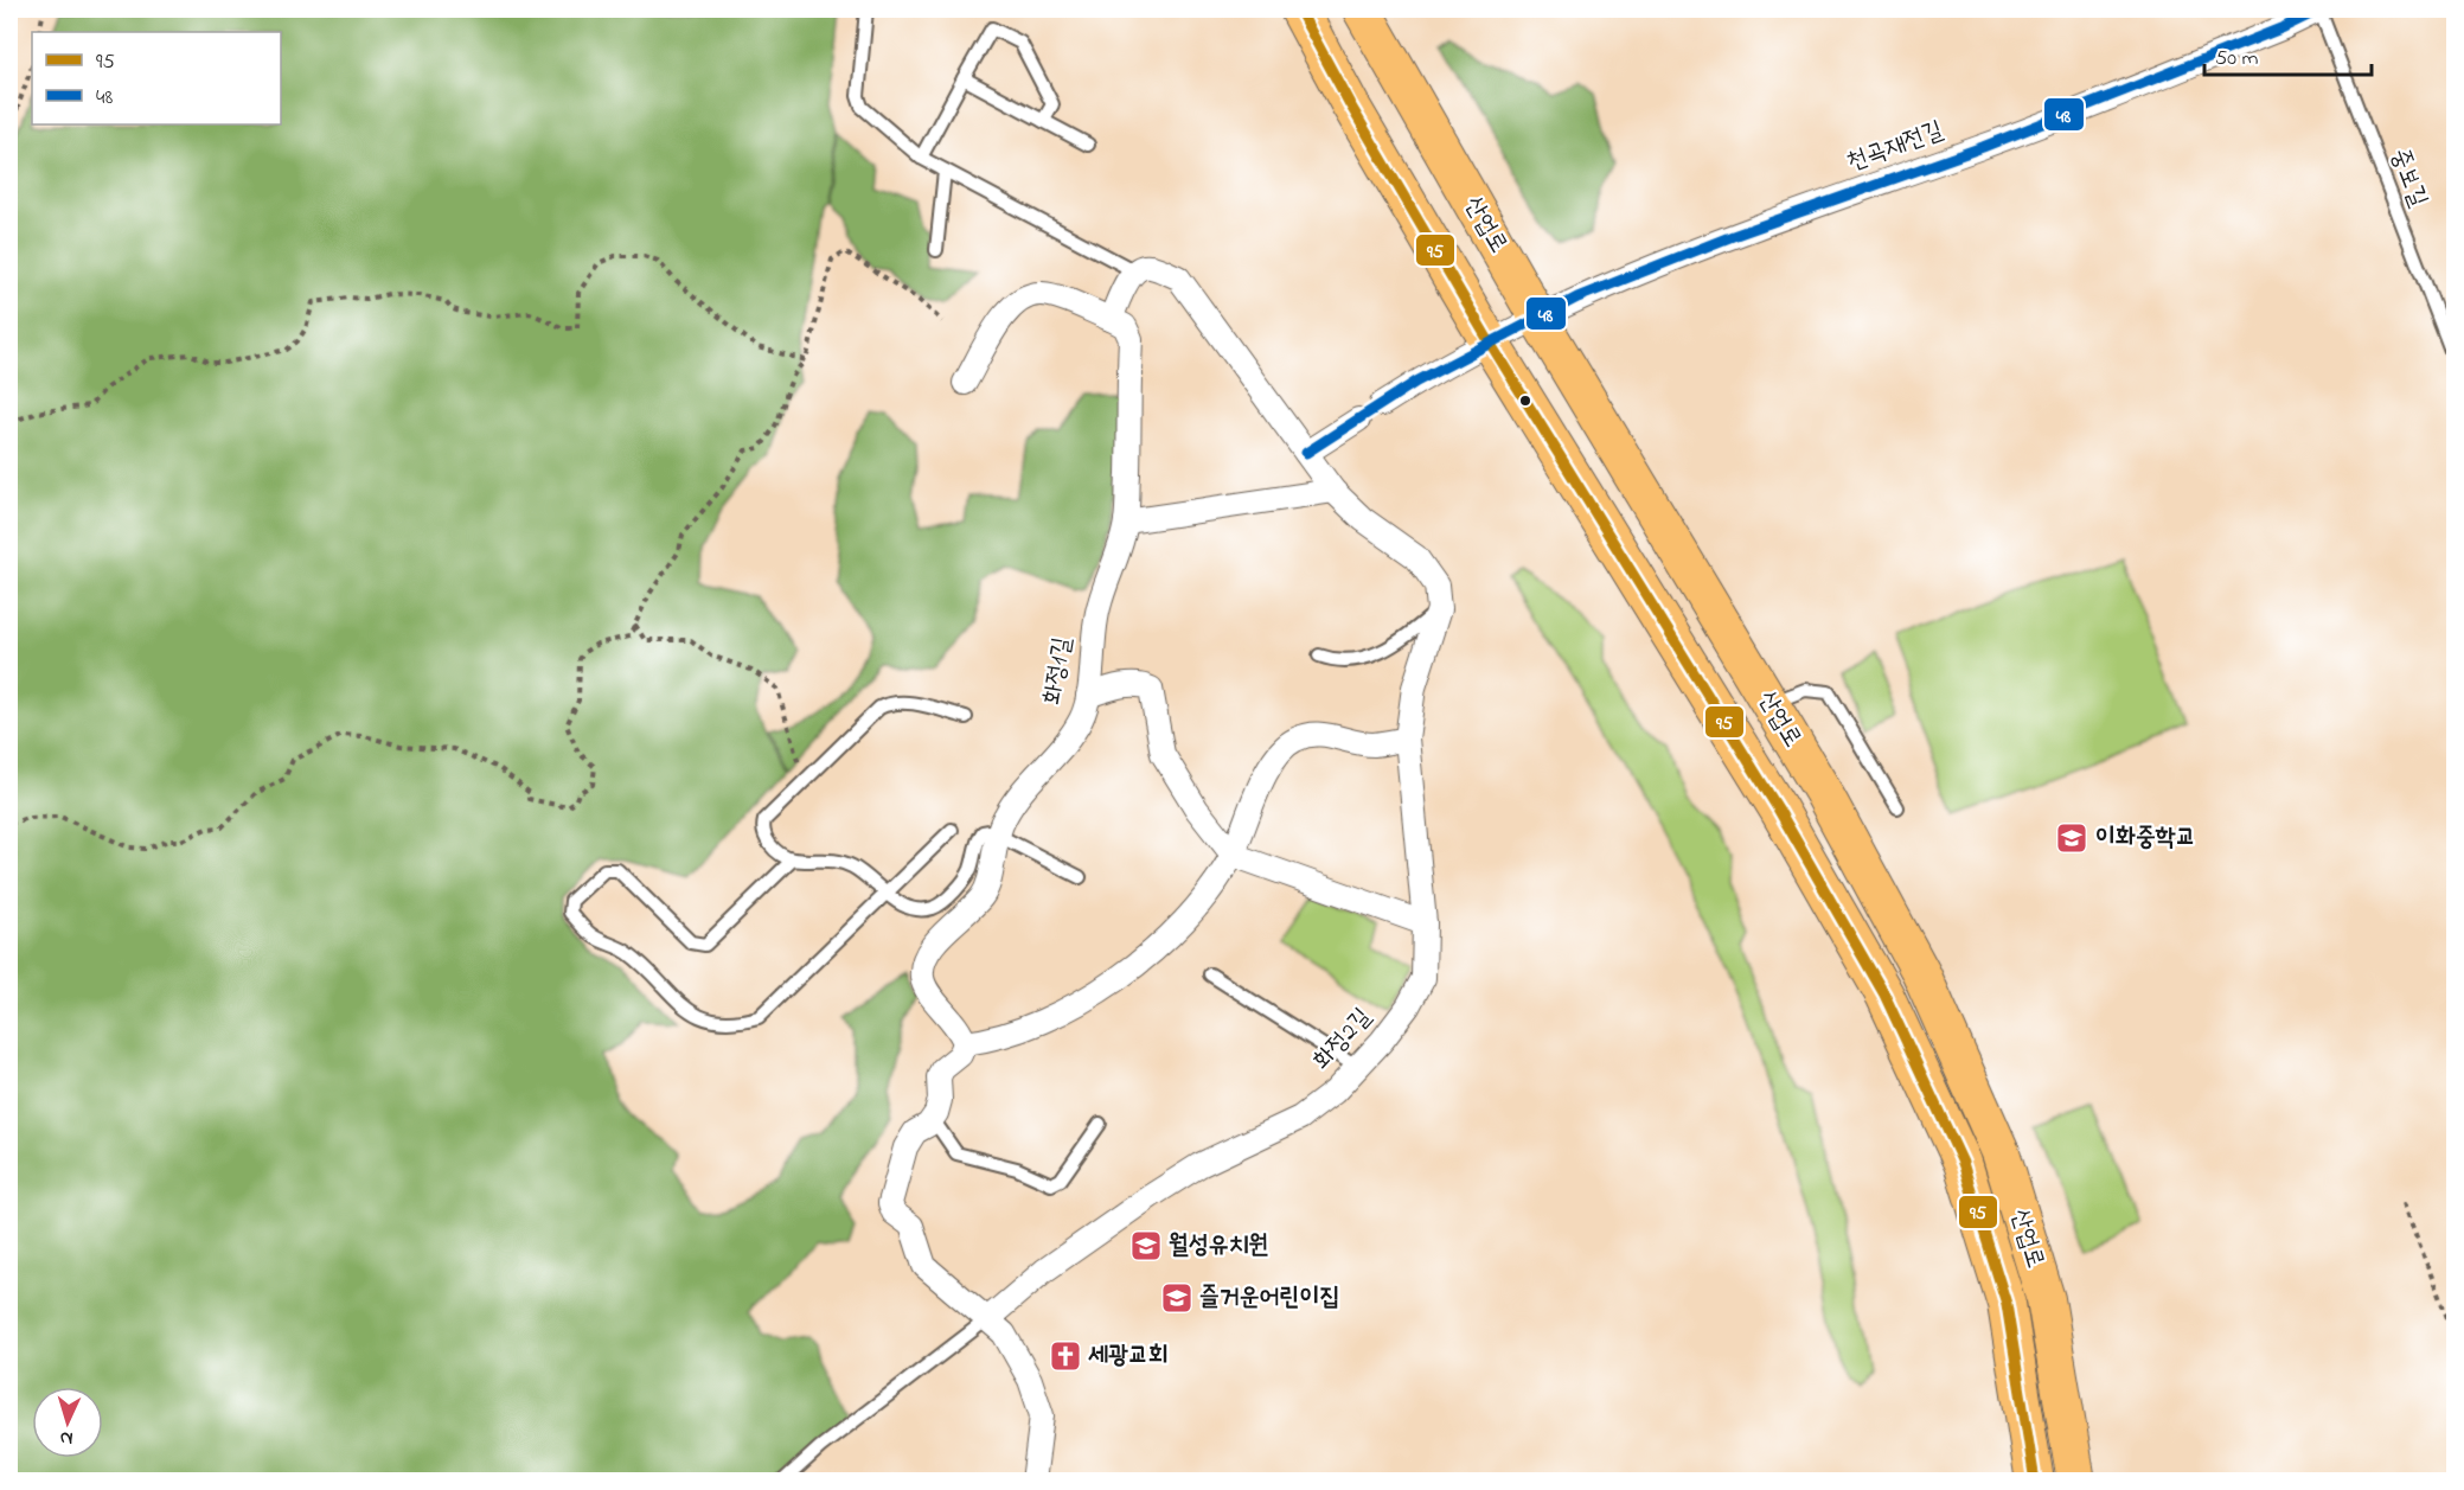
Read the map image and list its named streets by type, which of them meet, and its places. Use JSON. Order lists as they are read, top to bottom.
{
  "streets": {
    "main road": ["산업로"],
    "street": ["천곡재전길", "화정1길", "화정2길"],
    "lane": ["중보길"]
  },
  "crossings": [
    ["천곡재전길", "중보길"],
    ["천곡재전길", "산업로"]
  ],
  "places": {
    "school or university": ["이화중학교", "월성유치원", "즐거운어린이집"],
    "church": ["세광교회"]
  },
  "lines": ["transit line 95", "transit line 48"],
  "legend": ["95", "48"],
  "scale_bar": "50 m",
  "north": "bottom"
}
